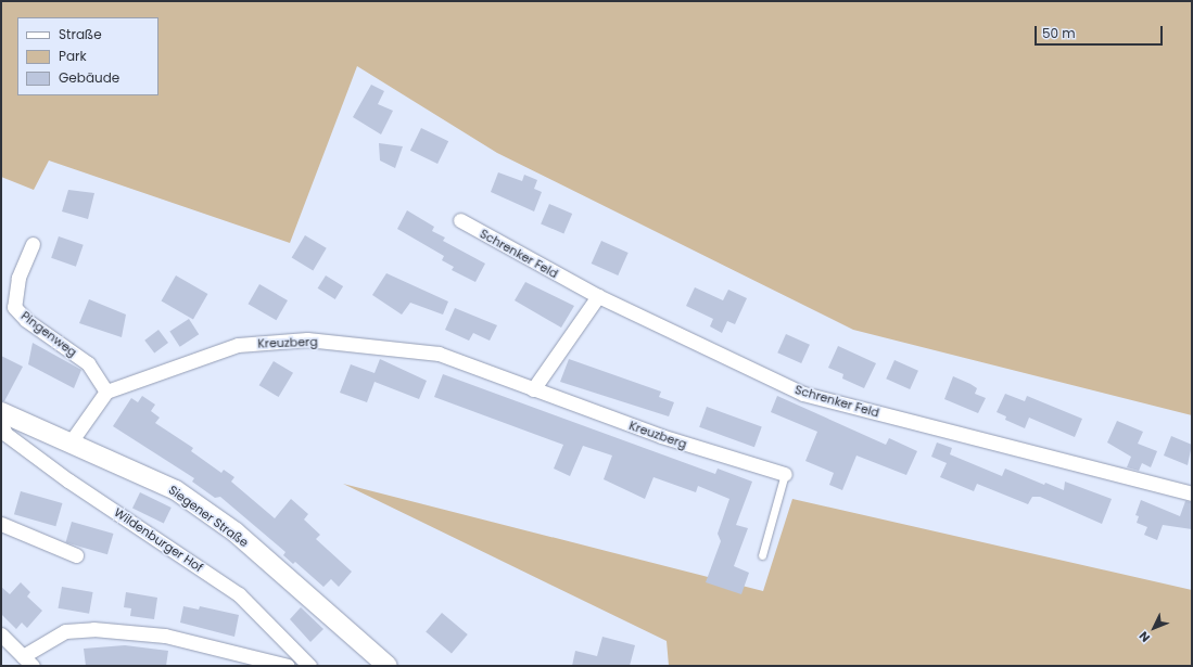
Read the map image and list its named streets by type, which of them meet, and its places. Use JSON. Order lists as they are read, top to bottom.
{
  "streets": {
    "main road": ["Siegener Straße"],
    "street": [
      "Schrenker Feld",
      "Pingenweg",
      "Kreuzberg",
      "Wildenburger Hof"
    ]
  },
  "crossings": [
    ["Pingenweg", "Kreuzberg"]
  ],
  "legend": ["Straße", "Park", "Gebäude"],
  "scale_bar": "50 m",
  "north": "bottom left"
}
